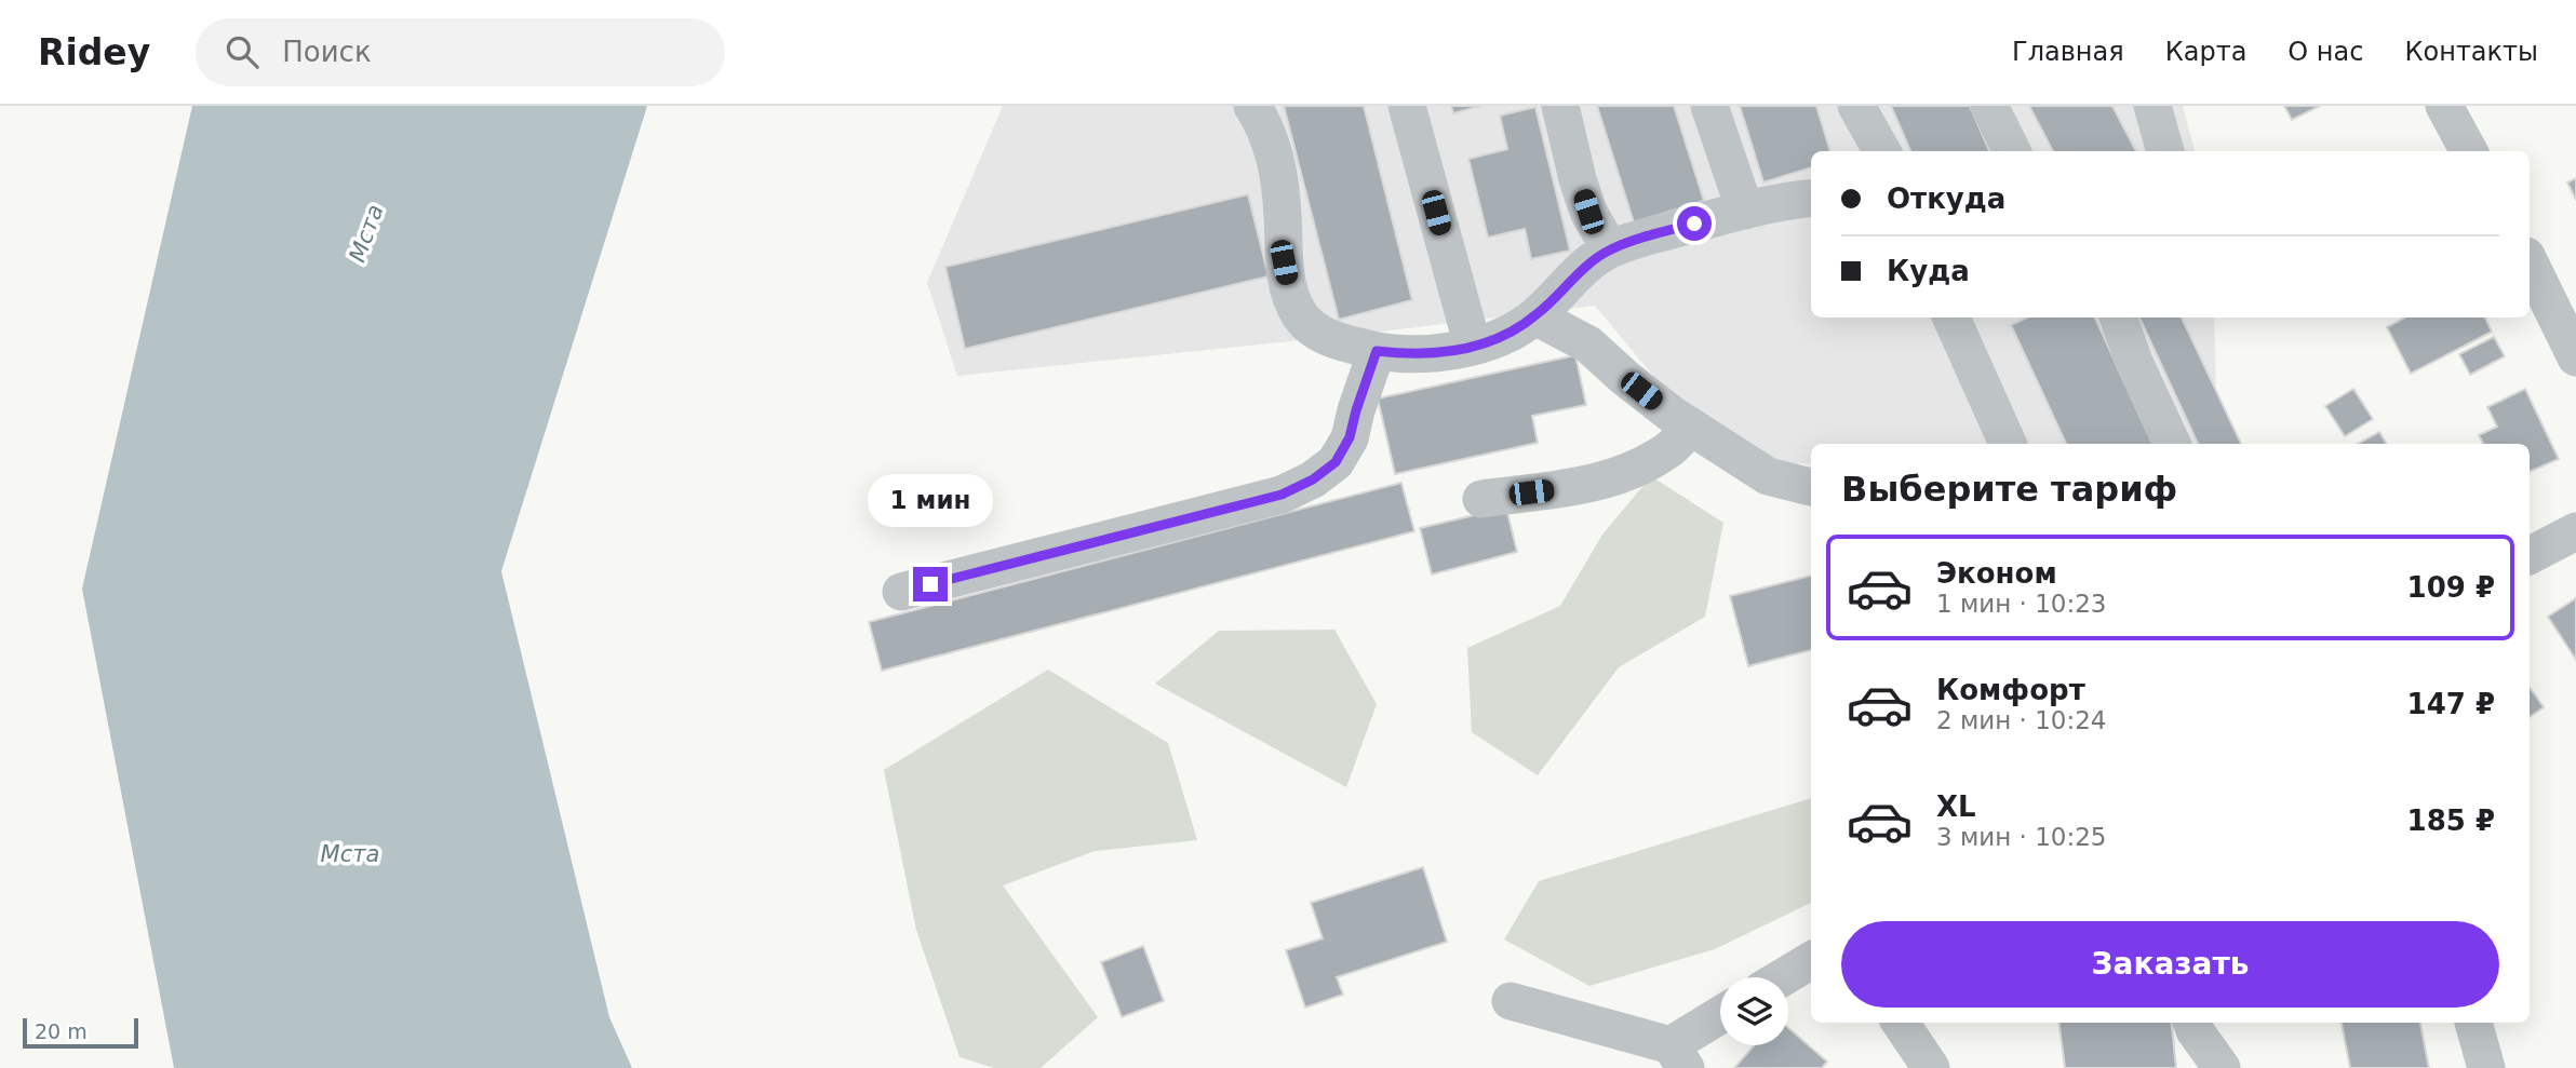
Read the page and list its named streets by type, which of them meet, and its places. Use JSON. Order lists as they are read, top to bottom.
{
  "water": ["Мста"],
  "scale_bar": "20 m",
  "page": {
    "header": "Ridey",
    "search": "Поиск",
    "nav": [
      "Главная",
      "Карта",
      "О нас",
      "Контакты"
    ],
    "banner": ["Откуда", "Куда"],
    "heading": "Выберите тариф",
    "bubble": "1 мин",
    "list": [
      {
        "name": "Эконом",
        "note": "1 мин · 10:23",
        "value": "109 ₽"
      },
      {
        "name": "Комфорт",
        "note": "2 мин · 10:24",
        "value": "147 ₽"
      },
      {
        "name": "XL",
        "note": "3 мин · 10:25",
        "value": "185 ₽"
      }
    ],
    "buttons": "Заказать",
    "scale": "20 m"
  }
}
